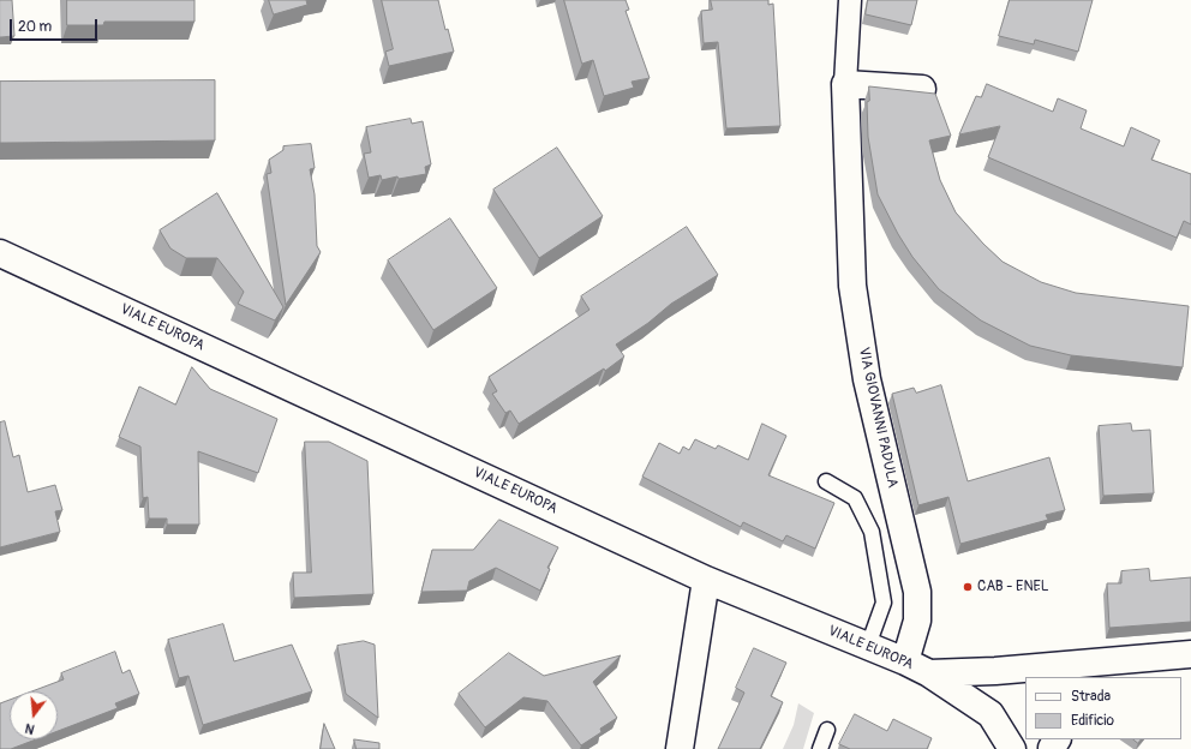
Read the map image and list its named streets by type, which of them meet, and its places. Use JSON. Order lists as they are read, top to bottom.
{
  "streets": {
    "street": ["VIALE EUROPA", "VIA GIOVANNI PADULA"]
  },
  "crossings": [
    ["VIALE EUROPA", "VIA GIOVANNI PADULA"]
  ],
  "places": ["CAB - ENEL"],
  "legend": ["Strada", "Edificio"],
  "scale_bar": "20 m",
  "north": "bottom"
}
